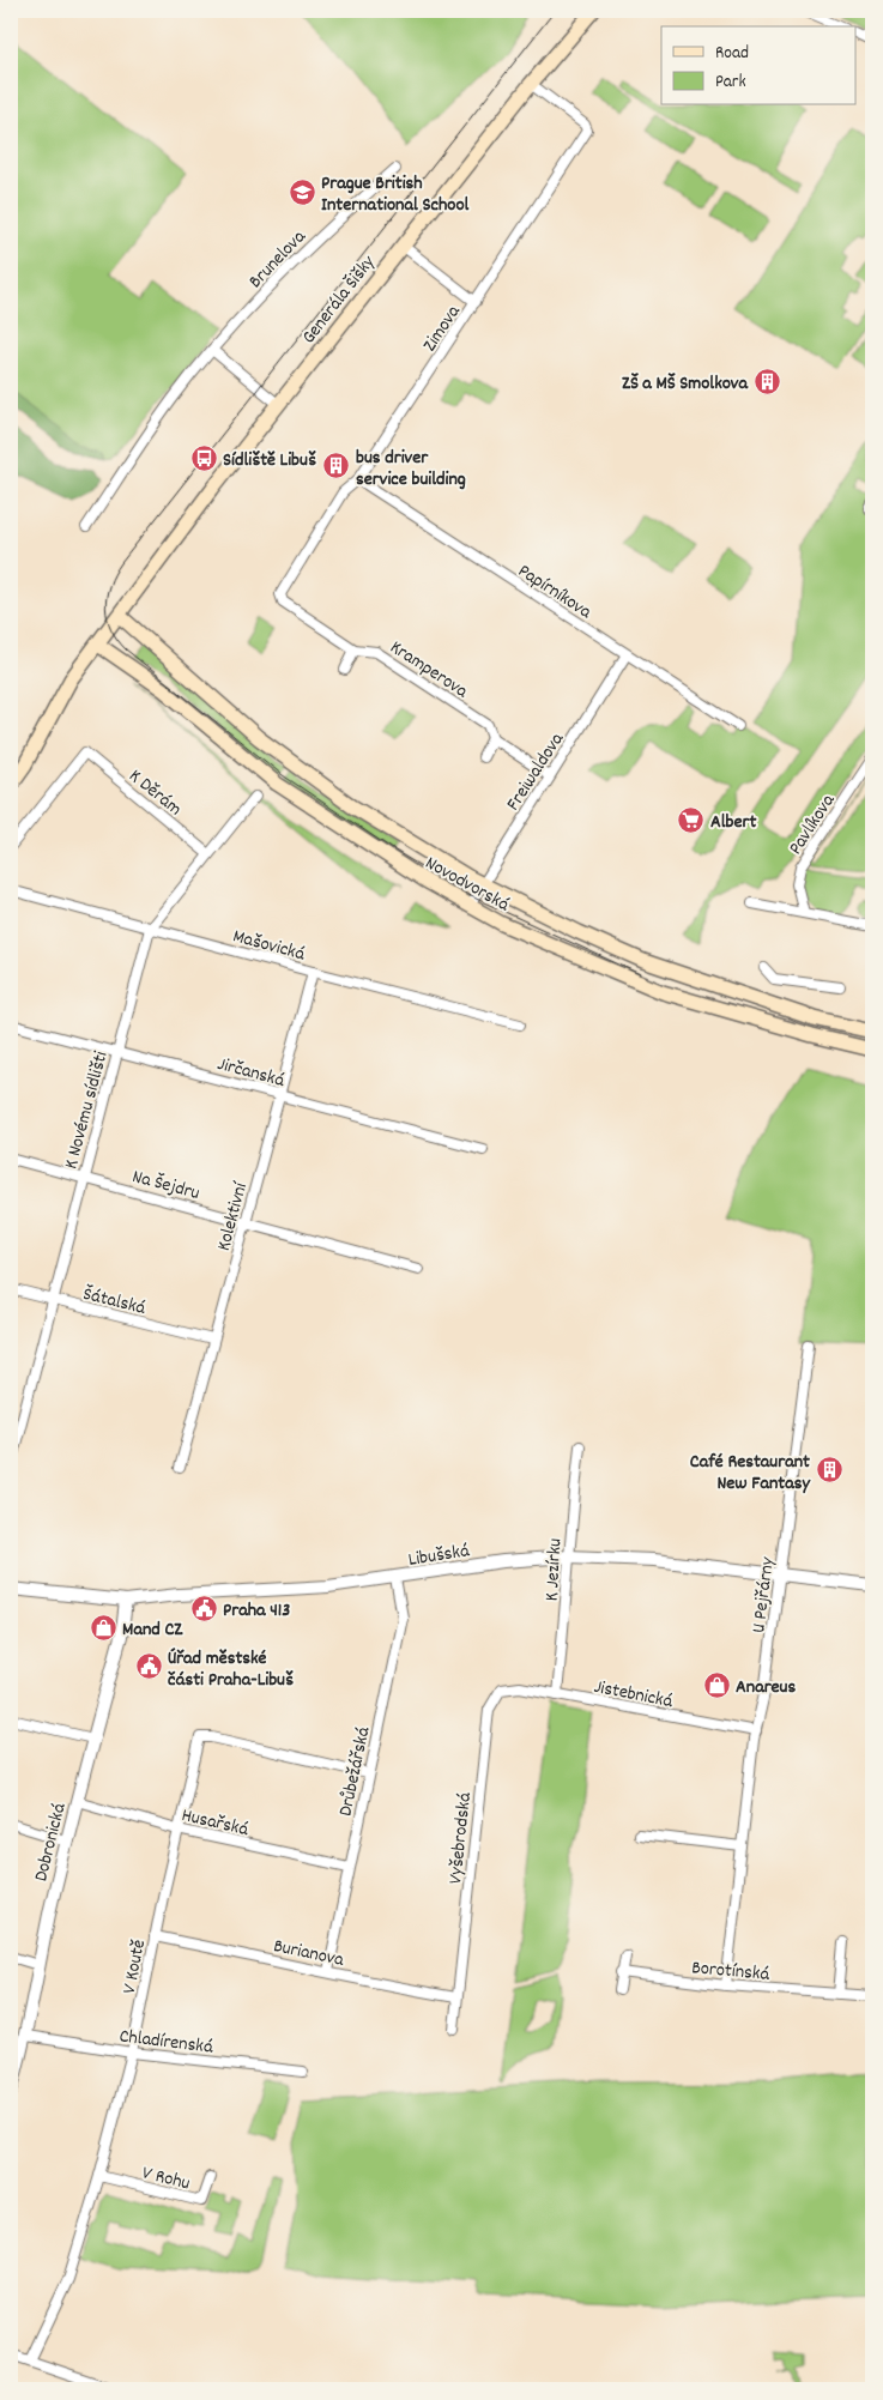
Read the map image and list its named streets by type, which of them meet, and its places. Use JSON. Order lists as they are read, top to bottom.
{
  "streets": {
    "main road": ["Generála Šišky", "Novodvorská"],
    "street": [
      "Brunelova",
      "Zimova",
      "Papírníkova",
      "Kramperova",
      "Freiwaldova",
      "K Děrám",
      "Pavlíkova",
      "Mašovická",
      "Jirčanská",
      "K Novému sídlišti",
      "Na Šejdru",
      "Kolektivní",
      "Šátalská",
      "Libušská",
      "K Jezírku",
      "U Pejřárny",
      "Jistebnická",
      "Drůbežářská",
      "Husařská",
      "Vyšebrodská",
      "Dobronická",
      "Burianova",
      "V Koutě",
      "Borotínská",
      "Chladírenská",
      "V Rohu"
    ]
  },
  "crossings": [
    ["Generála Šišky", "Zimova"],
    ["Generála Šišky", "Novodvorská"],
    ["Zimova", "Papírníkova"],
    ["Zimova", "Kramperova"],
    ["Papírníkova", "Freiwaldova"],
    ["Kramperova", "Freiwaldova"],
    ["Freiwaldova", "Novodvorská"],
    ["K Děrám", "K Novému sídlišti"],
    ["Mašovická", "K Novému sídlišti"],
    ["Mašovická", "Kolektivní"],
    ["Jirčanská", "K Novému sídlišti"],
    ["Jirčanská", "Kolektivní"],
    ["K Novému sídlišti", "Na Šejdru"],
    ["K Novému sídlišti", "Šátalská"],
    ["Na Šejdru", "Kolektivní"],
    ["Kolektivní", "Šátalská"],
    ["Libušská", "K Jezírku"],
    ["Libušská", "U Pejřárny"],
    ["Libušská", "Drůbežářská"],
    ["Libušská", "Dobronická"],
    ["K Jezírku", "Jistebnická"],
    ["U Pejřárny", "Jistebnická"],
    ["U Pejřárny", "Borotínská"],
    ["Jistebnická", "Vyšebrodská"],
    ["Drůbežářská", "Husařská"],
    ["Drůbežářská", "Burianova"],
    ["Drůbežářská", "V Koutě"],
    ["Husařská", "Dobronická"],
    ["Husařská", "V Koutě"],
    ["Vyšebrodská", "Burianova"],
    ["Dobronická", "Chladírenská"],
    ["Burianova", "V Koutě"],
    ["V Koutě", "Chladírenská"],
    ["V Koutě", "V Rohu"]
  ],
  "places": {
    "school or university": ["Prague British International School"],
    "building": ["ZŠ a MŠ Smolkova", "bus driver service building", "Café Restaurant New Fantasy"],
    "bus stop": ["Sídliště Libuš"],
    "supermarket": ["Albert"],
    "public building": ["Praha 413", "Úřad městské části Praha-Libuš"],
    "shop": ["Mand CZ", "Anareus"]
  },
  "legend": ["Road", "Park"]
}
